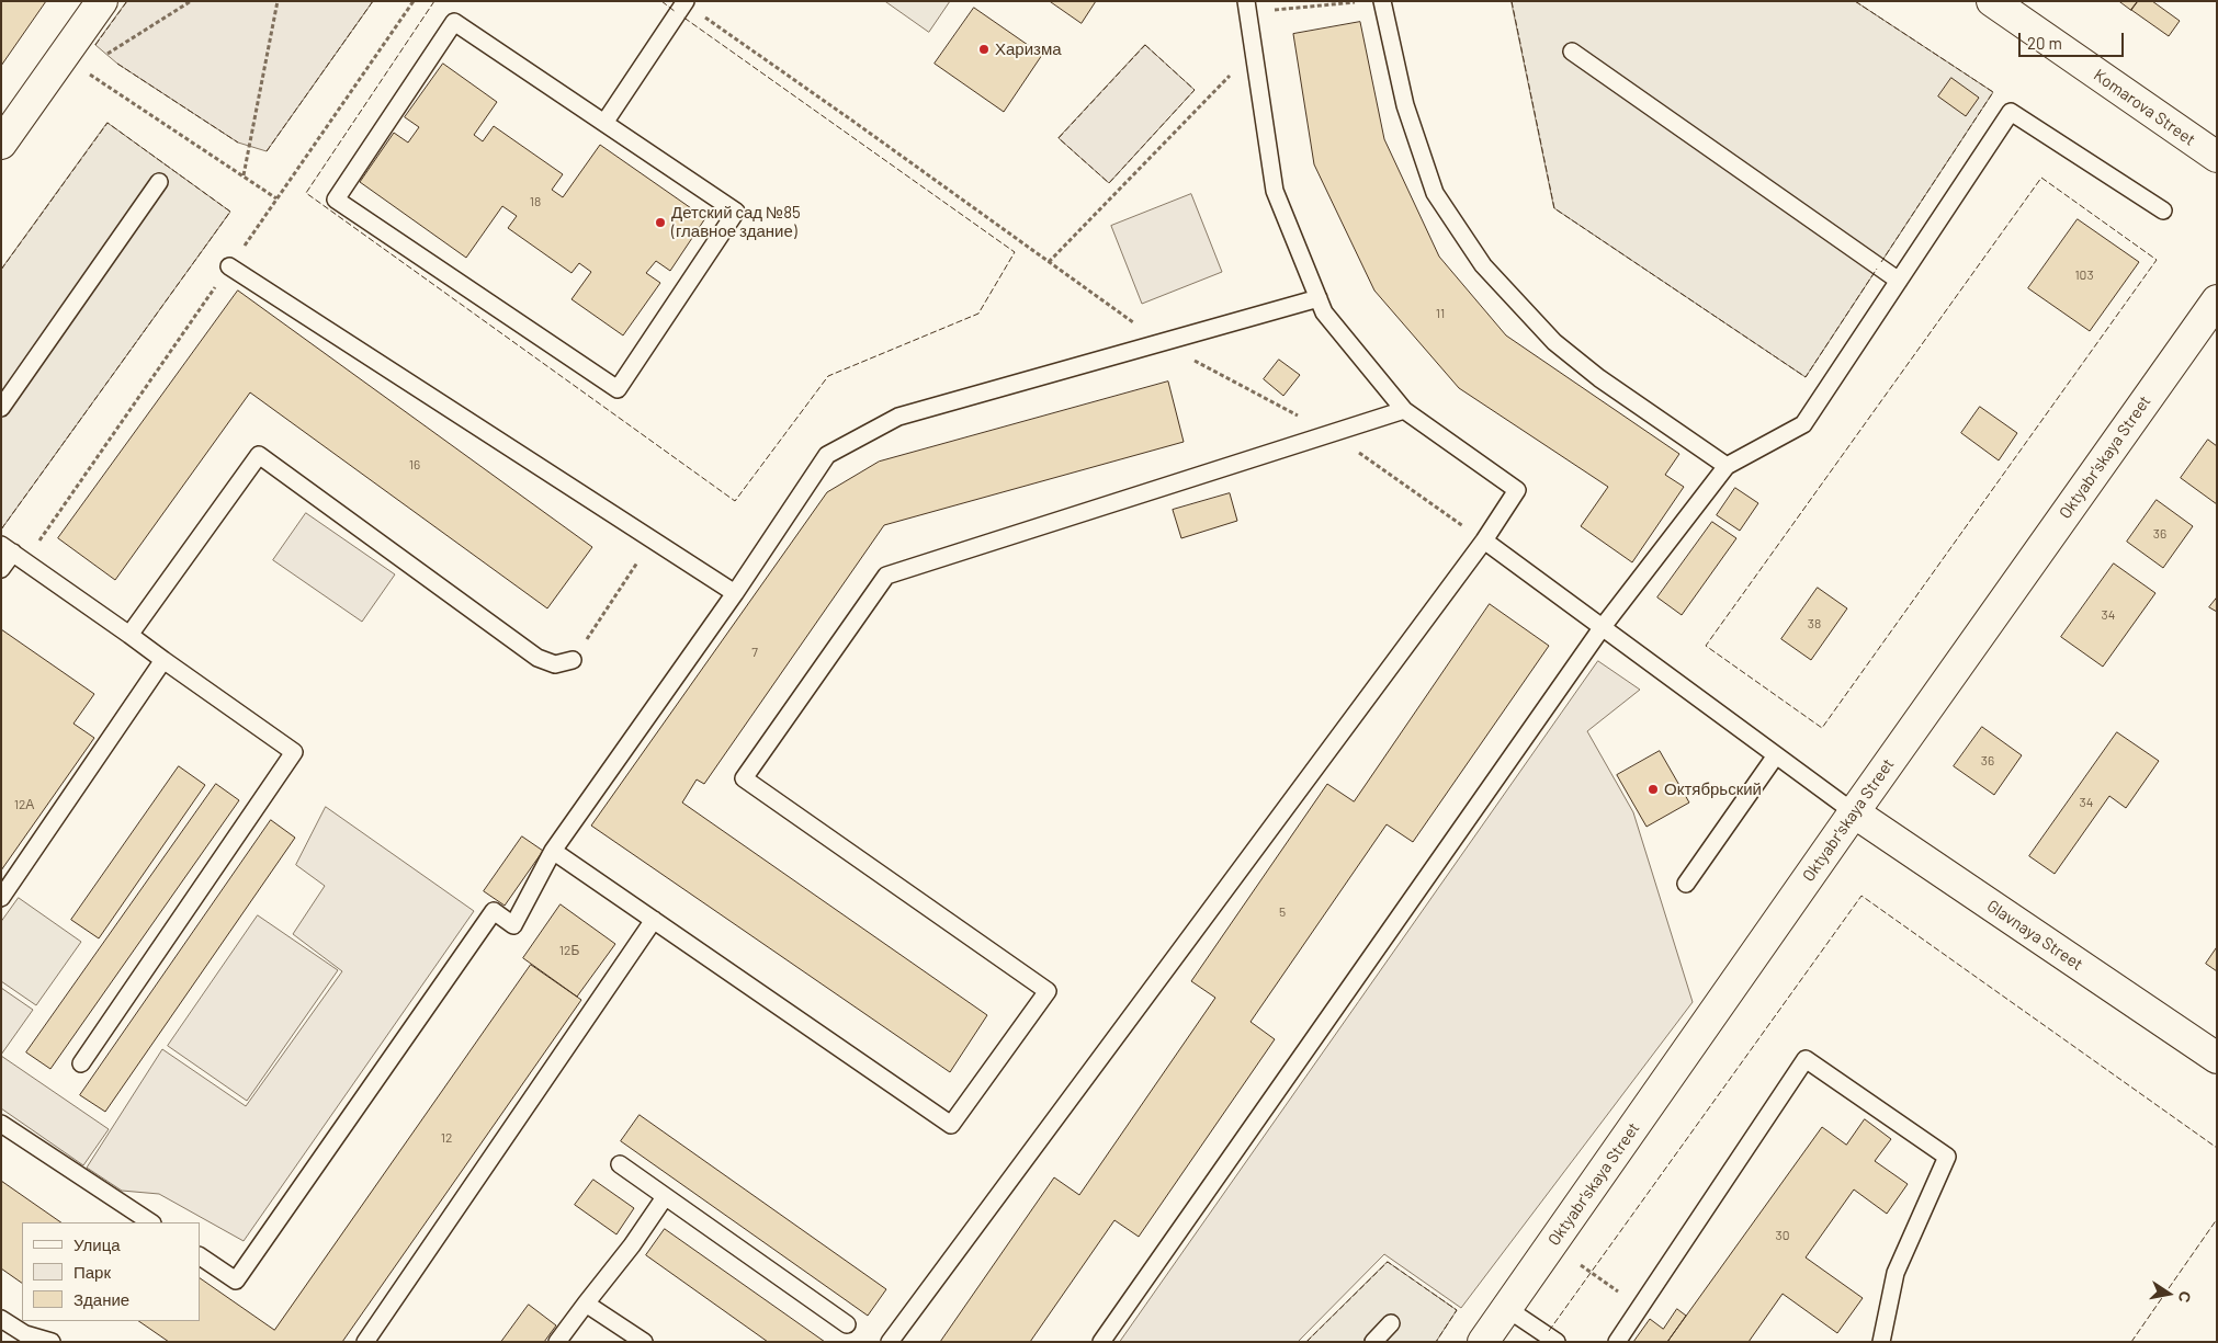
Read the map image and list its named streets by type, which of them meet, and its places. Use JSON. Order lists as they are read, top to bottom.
{
  "streets": {
    "street": ["Komarova Street", "Oktyabr'skaya Street", "Glavnaya Street"]
  },
  "crossings": [
    ["Oktyabr'skaya Street", "Glavnaya Street"]
  ],
  "places": ["Харизма", "Детский сад №85 (главное здание)", "Октябрьский"],
  "house_numbers": [
    "18",
    "103",
    "11",
    "16",
    "36",
    "34",
    "38",
    "7",
    "36",
    "34",
    "12А",
    "5",
    "12Б",
    "12",
    "30"
  ],
  "legend": ["Улица", "Парк", "Здание"],
  "scale_bar": "20 m",
  "north": "right"
}
